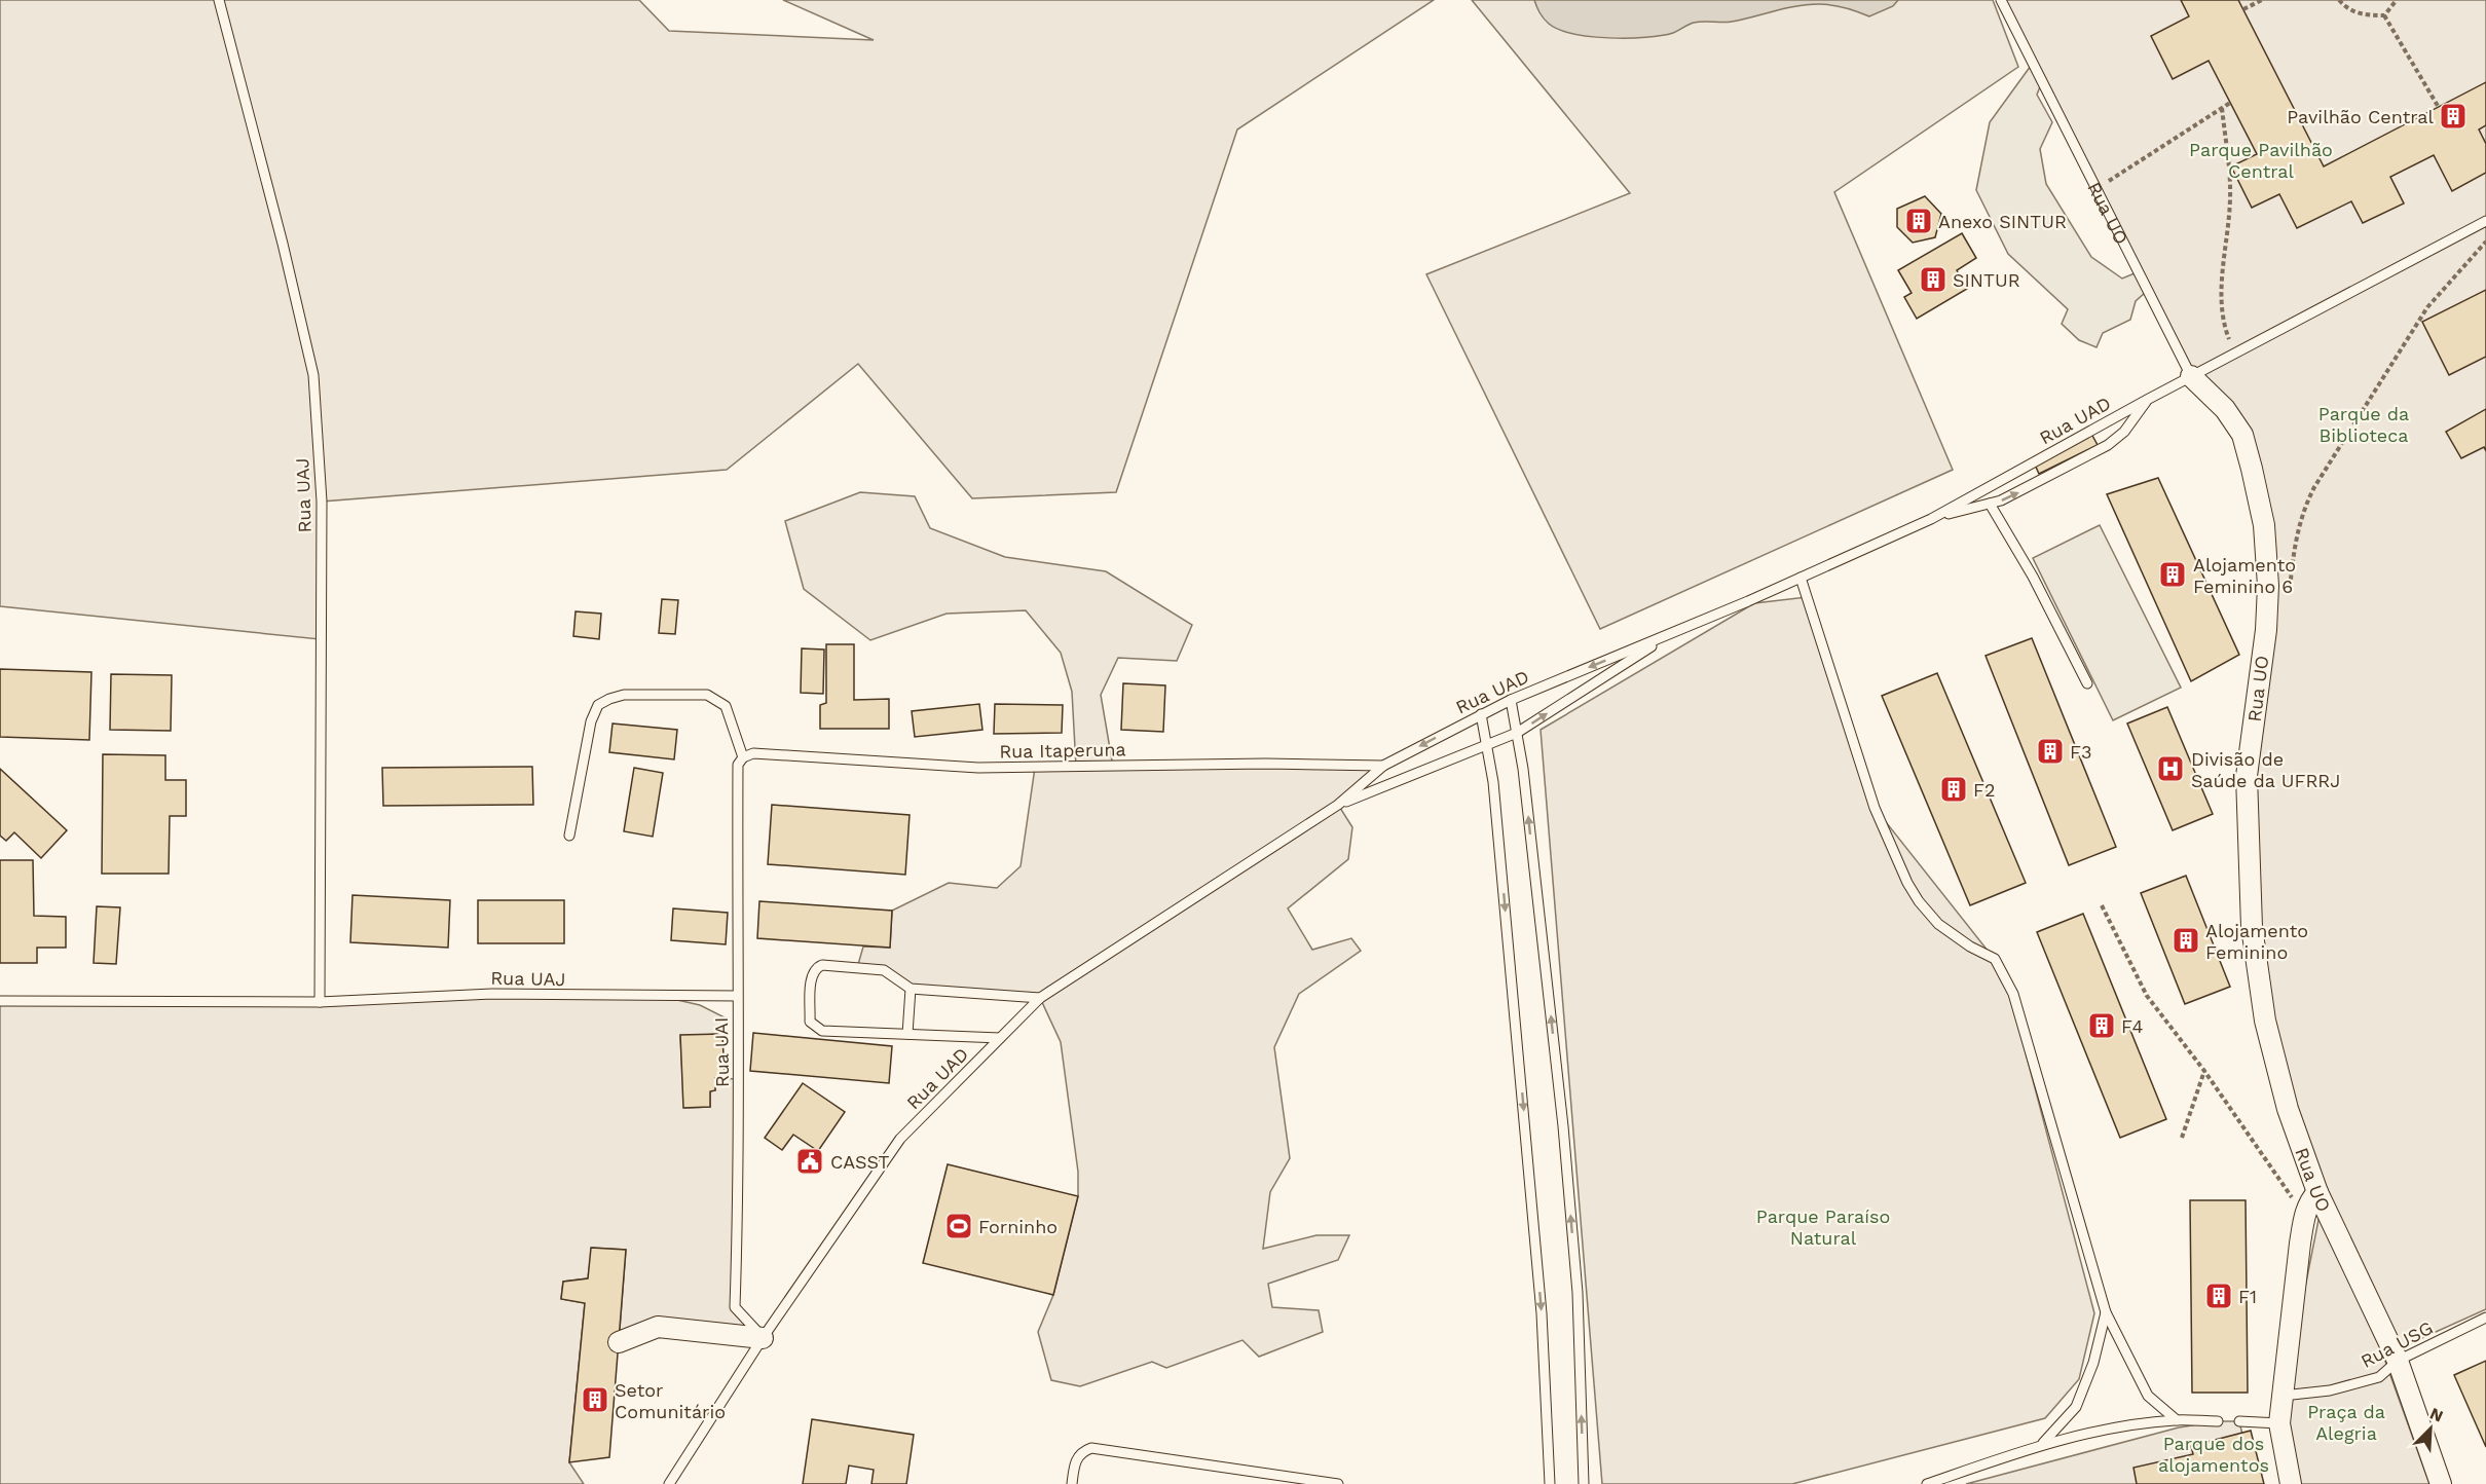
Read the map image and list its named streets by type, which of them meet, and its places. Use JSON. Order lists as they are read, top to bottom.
{
  "streets": {
    "street": ["Rua UO"],
    "lane": [
      "Rua UAD",
      "Rua UAJ",
      "Rua Itaperuna",
      "Rua UAI",
      "Rua USG"
    ]
  },
  "crossings": [
    ["Rua UO", "Rua UAD"],
    ["Rua UO", "Rua USG"],
    ["Rua UAD", "Rua Itaperuna"],
    ["Rua UAD", "Rua UAI"],
    ["Rua UAJ", "Rua UAI"],
    ["Rua Itaperuna", "Rua UAI"]
  ],
  "parks": [
    "Parque Pavilhão Central",
    "Parque da Biblioteca",
    "Parque Paraíso Natural",
    "Praça da Alegria",
    "Parque dos alojamentos"
  ],
  "places": {
    "building": [
      "Pavilhão Central",
      "Anexo SINTUR",
      "SINTUR",
      "Alojamento Feminino 6",
      "F3",
      "F2",
      "Alojamento Feminino",
      "F4",
      "F1",
      "Setor Comunitário"
    ],
    "hospital": ["Divisão de Saúde da UFRRJ"],
    "public building": ["CASST"],
    "sports": ["Forninho"]
  },
  "north": "top right"
}
